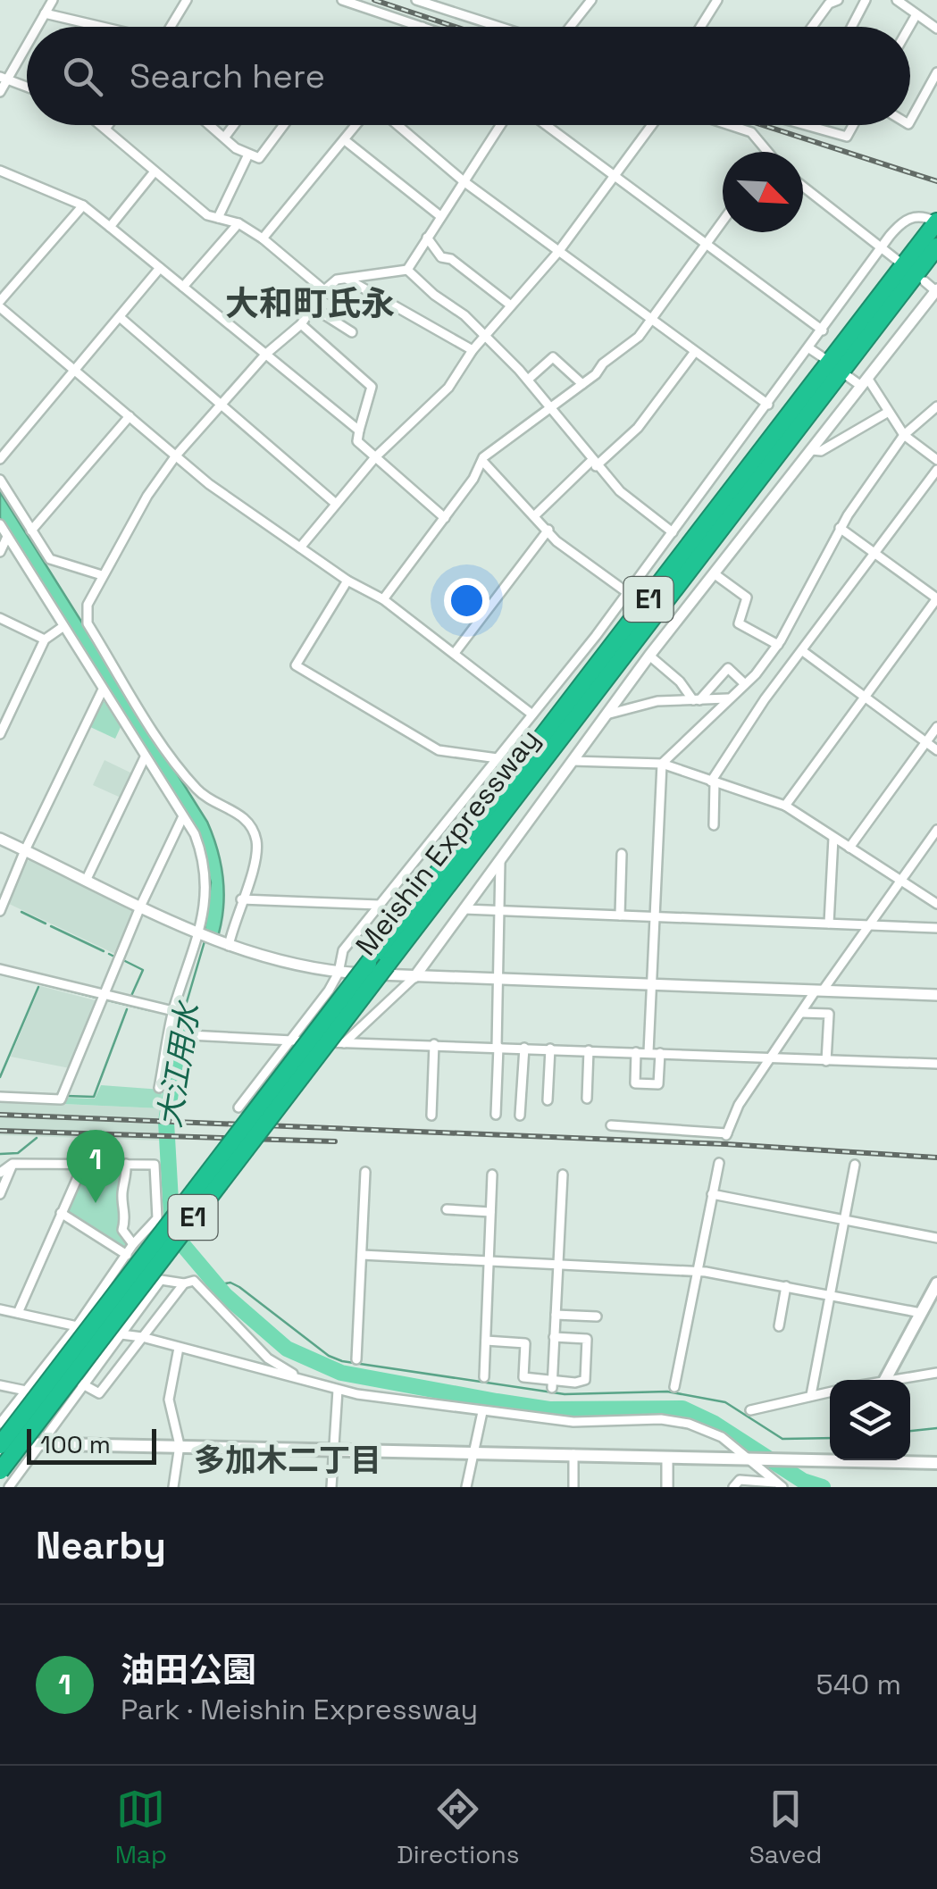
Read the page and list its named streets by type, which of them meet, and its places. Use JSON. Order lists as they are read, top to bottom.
{
  "streets": {
    "highway": ["E1", "Meishin Expressway"]
  },
  "districts": ["大和町氏永", "多加木二丁目"],
  "water": ["大江用水"],
  "scale_bar": "100 m",
  "north": "bottom right",
  "page": {
    "search": "Search here",
    "pins": "1",
    "scale": "100 m",
    "heading": "Nearby",
    "list": [
      {
        "mark": "1",
        "name": "油田公園",
        "note": "Park · Meishin Expressway",
        "value": "540 m"
      }
    ],
    "nav": ["Map", "Directions", "Saved"]
  }
}
